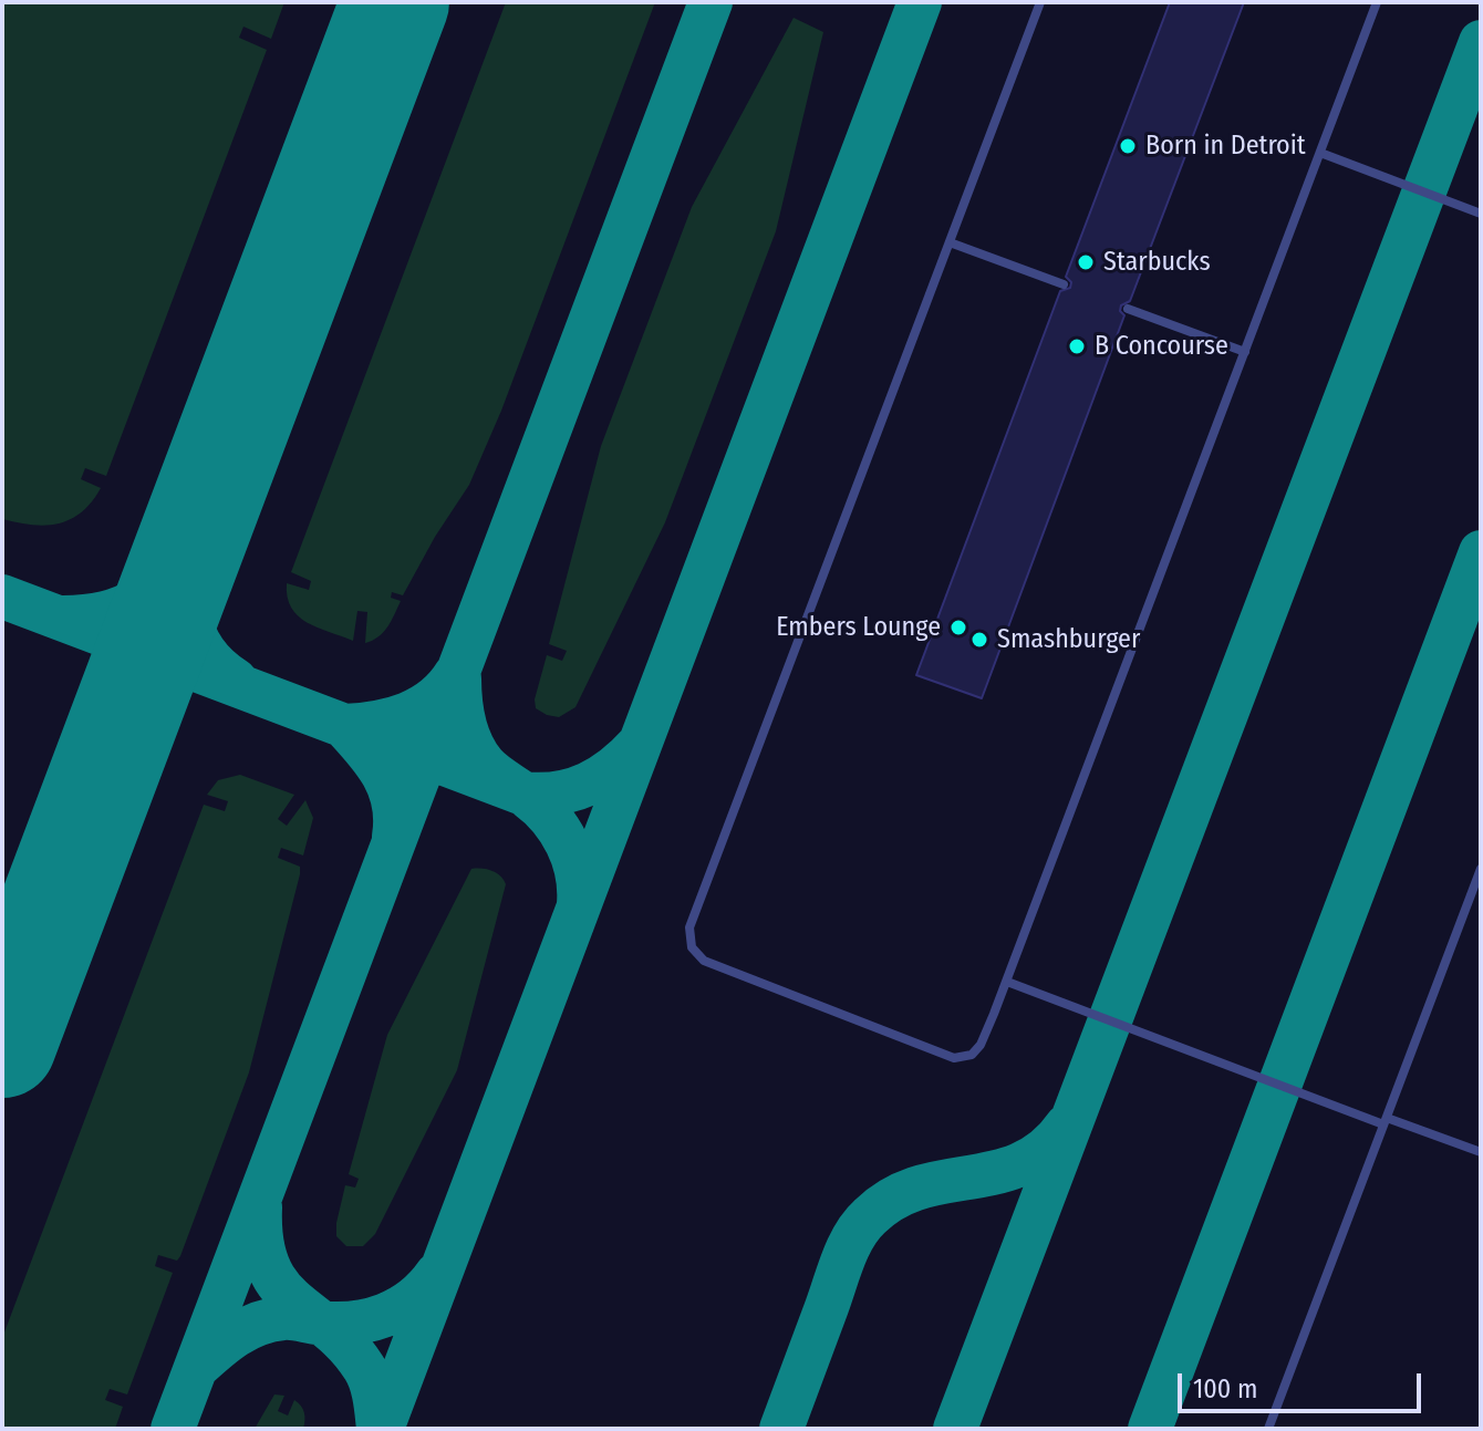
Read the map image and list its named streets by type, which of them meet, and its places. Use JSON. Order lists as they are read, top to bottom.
{
  "places": [
    "Born in Detroit",
    "Starbucks",
    "B Concourse",
    "Embers Lounge",
    "Smashburger"
  ],
  "scale_bar": "100 m"
}
